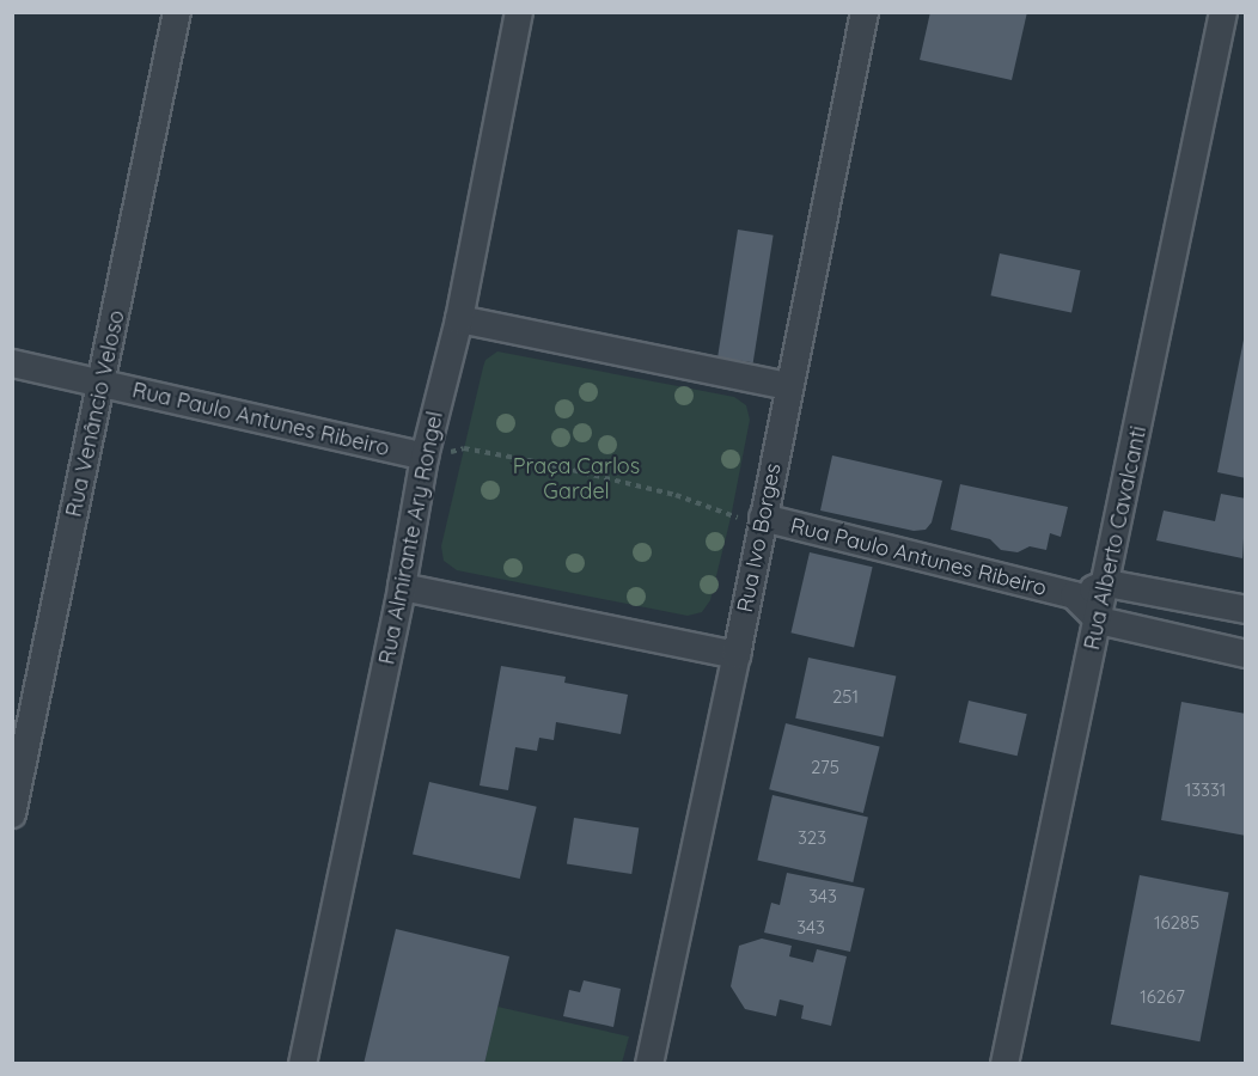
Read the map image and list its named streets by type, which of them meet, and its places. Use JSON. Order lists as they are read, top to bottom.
{
  "streets": {
    "street": [
      "Rua Venâncio Veloso",
      "Rua Paulo Antunes Ribeiro",
      "Rua Almirante Ary Rongel",
      "Rua Ivo Borges",
      "Rua Alberto Cavalcanti"
    ]
  },
  "crossings": [
    ["Rua Venâncio Veloso", "Rua Paulo Antunes Ribeiro"],
    ["Rua Paulo Antunes Ribeiro", "Rua Almirante Ary Rongel"],
    ["Rua Paulo Antunes Ribeiro", "Rua Ivo Borges"],
    ["Rua Paulo Antunes Ribeiro", "Rua Alberto Cavalcanti"]
  ],
  "parks": ["Praça Carlos Gardel"],
  "house_numbers": [
    "251",
    "275",
    "13331",
    "323",
    "343",
    "16285",
    "343",
    "16267"
  ]
}
